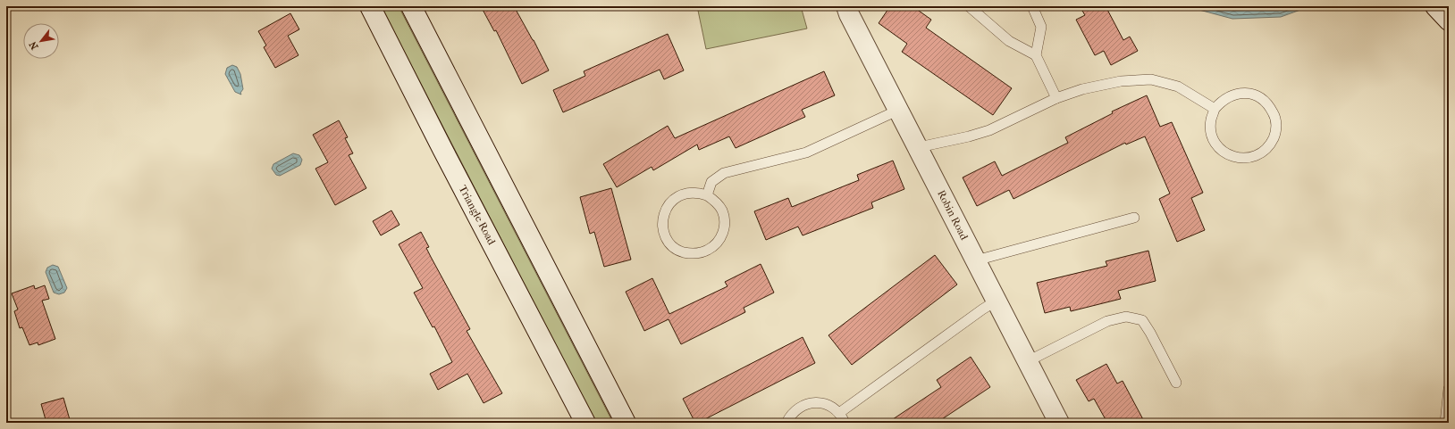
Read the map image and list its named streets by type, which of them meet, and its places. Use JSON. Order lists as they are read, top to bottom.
{
  "streets": {
    "street": ["Triangle Road", "Robin Road"]
  },
  "north": "bottom left"
}
